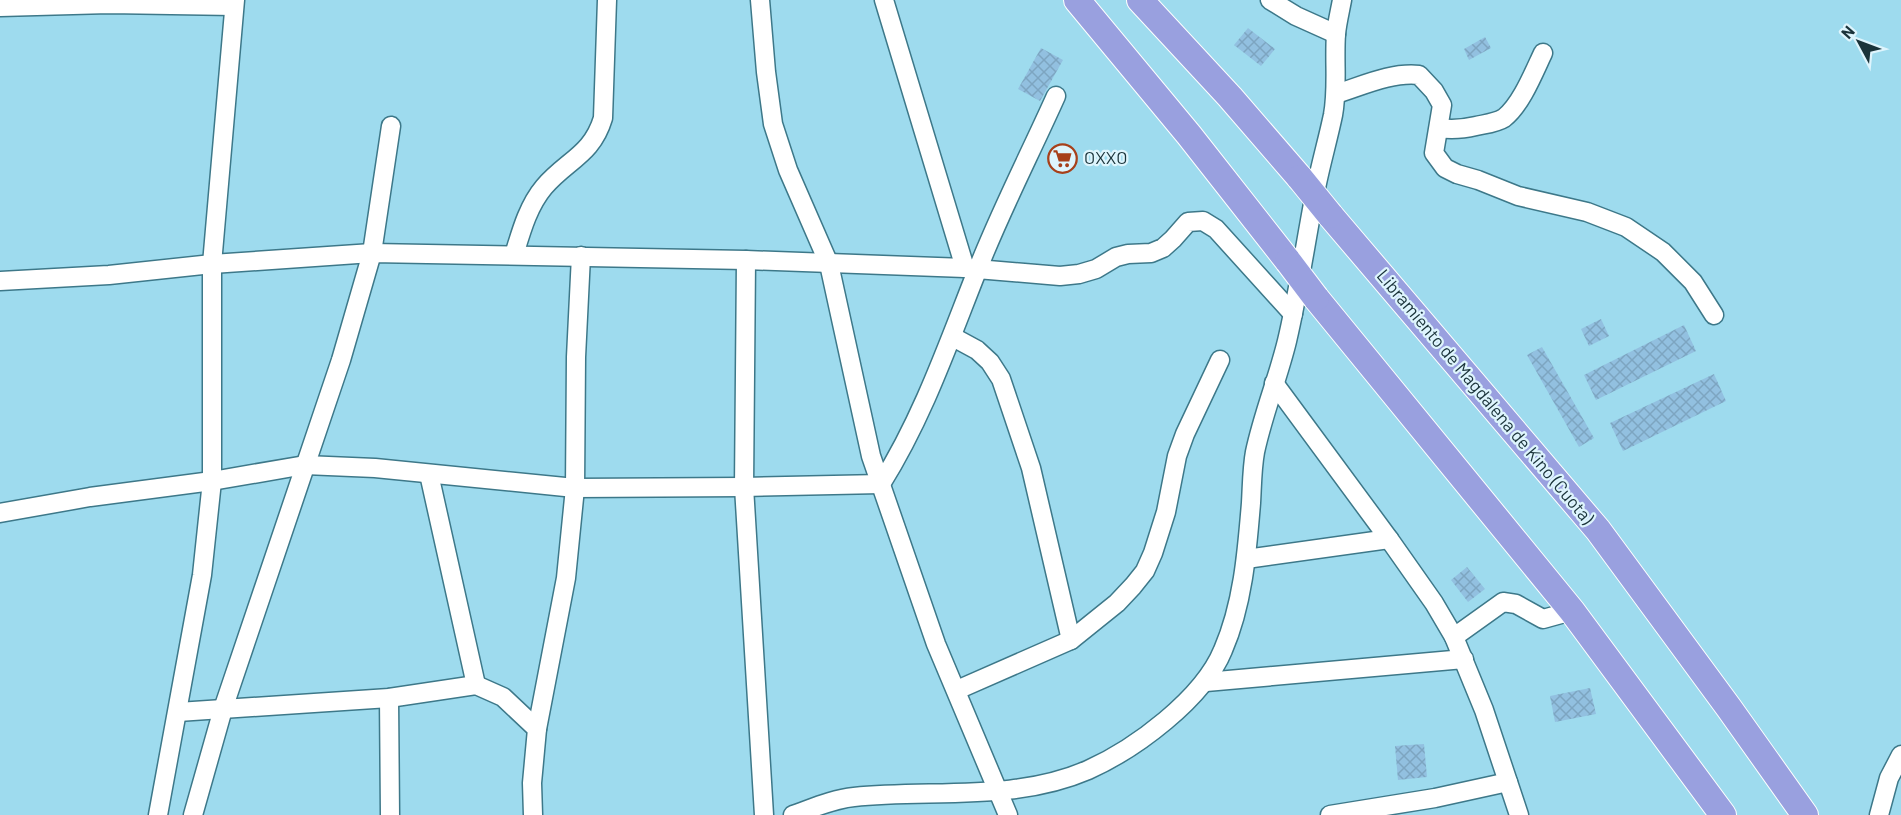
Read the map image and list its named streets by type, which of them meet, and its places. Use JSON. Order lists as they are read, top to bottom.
{
  "streets": {
    "highway": ["Libramiento de Magdalena de Kino (Cuota)"]
  },
  "places": {
    "supermarket": ["OXXO"]
  },
  "north": "top left"
}
